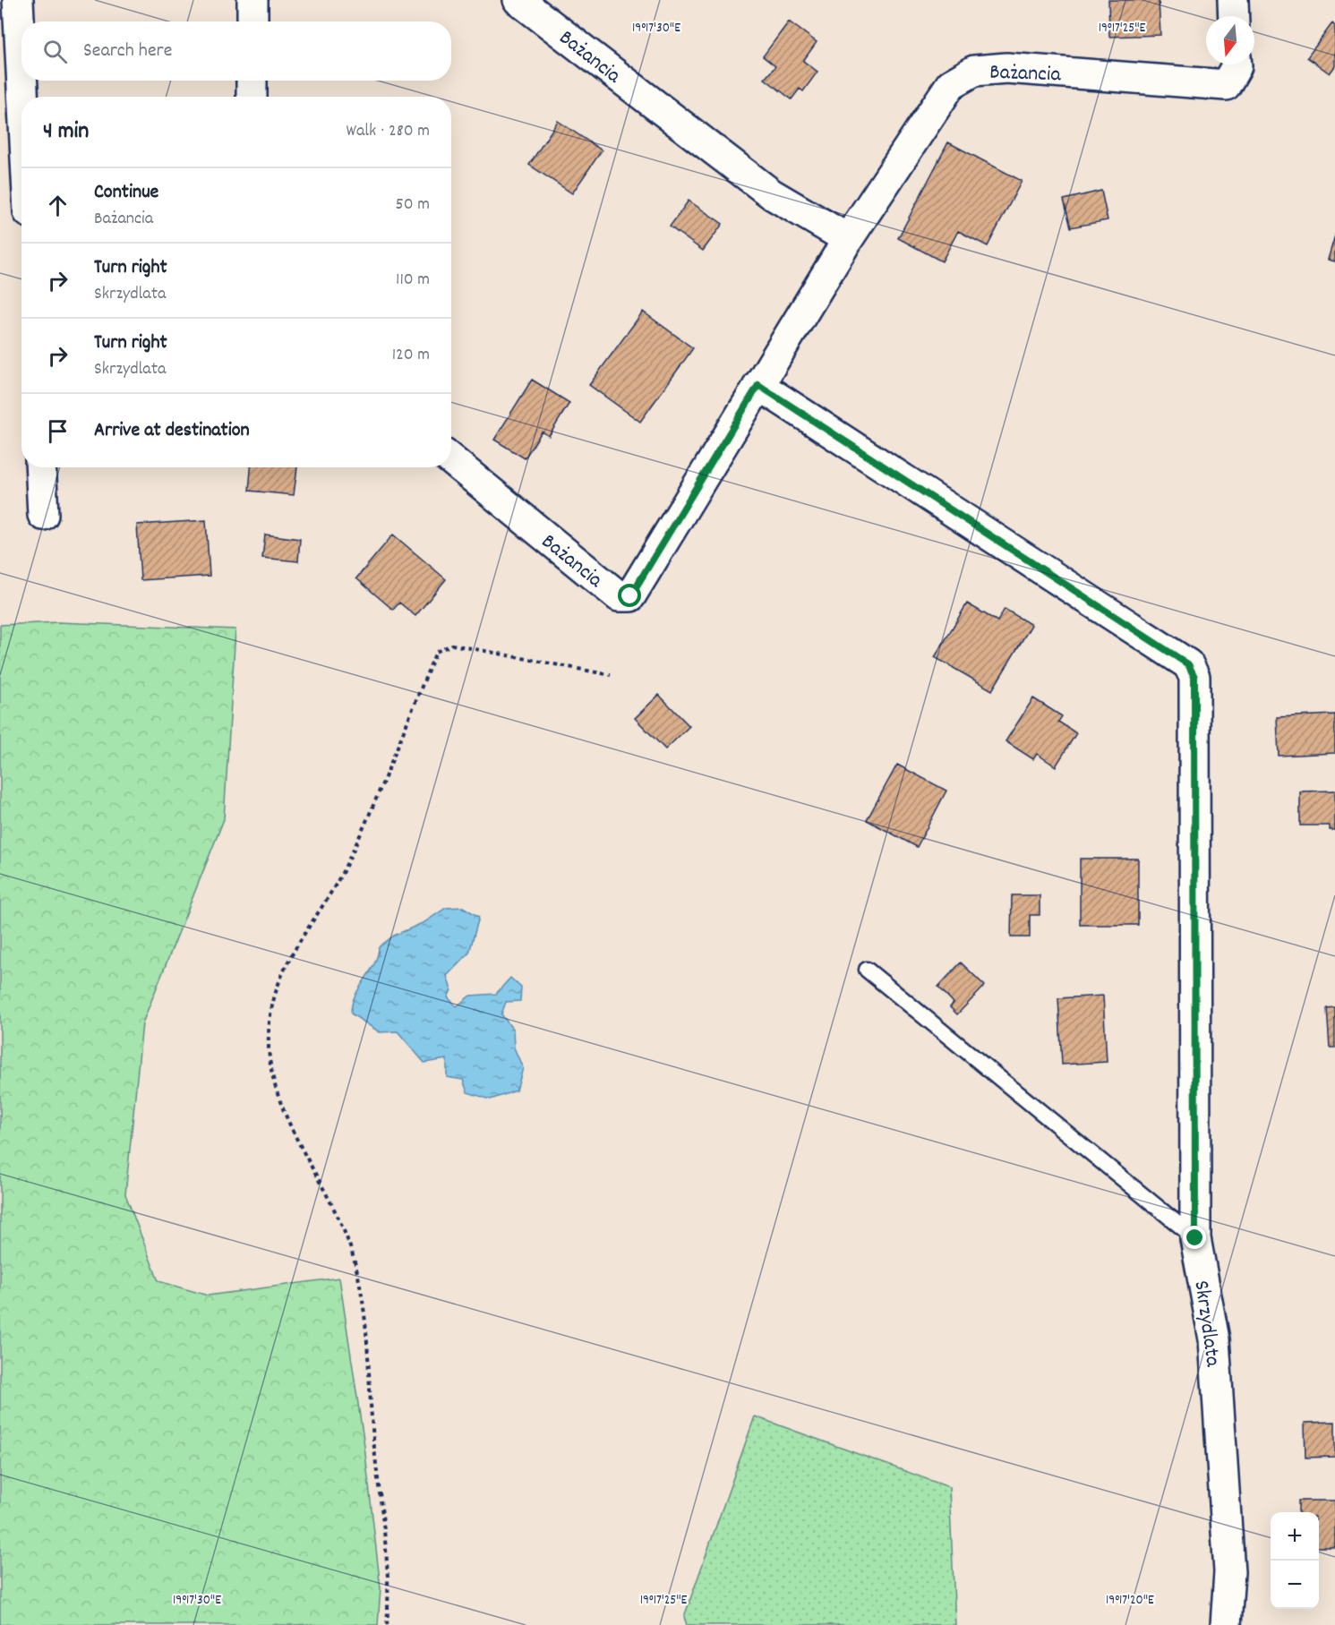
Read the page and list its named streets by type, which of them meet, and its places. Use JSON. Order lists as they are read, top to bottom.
{
  "streets": {
    "street": ["Bażancia", "Skrzydlata"]
  },
  "crossings": [
    ["Bażancia", "Skrzydlata"]
  ],
  "north": "bottom",
  "page": {
    "search": "Search here",
    "heading": ["4 min", "Walk · 280 m"],
    "list": [
      ["Continue", "Bażancia", "50 m"],
      ["Turn right", "Skrzydlata", "110 m"],
      ["Turn right", "Skrzydlata", "120 m"],
      "Arrive at destination"
    ],
    "map_buttons": ["+", "−"]
  },
  "coordinates": ["19°17'30\"E", "19°17'25\"E", "19°17'20\"E"]
}
